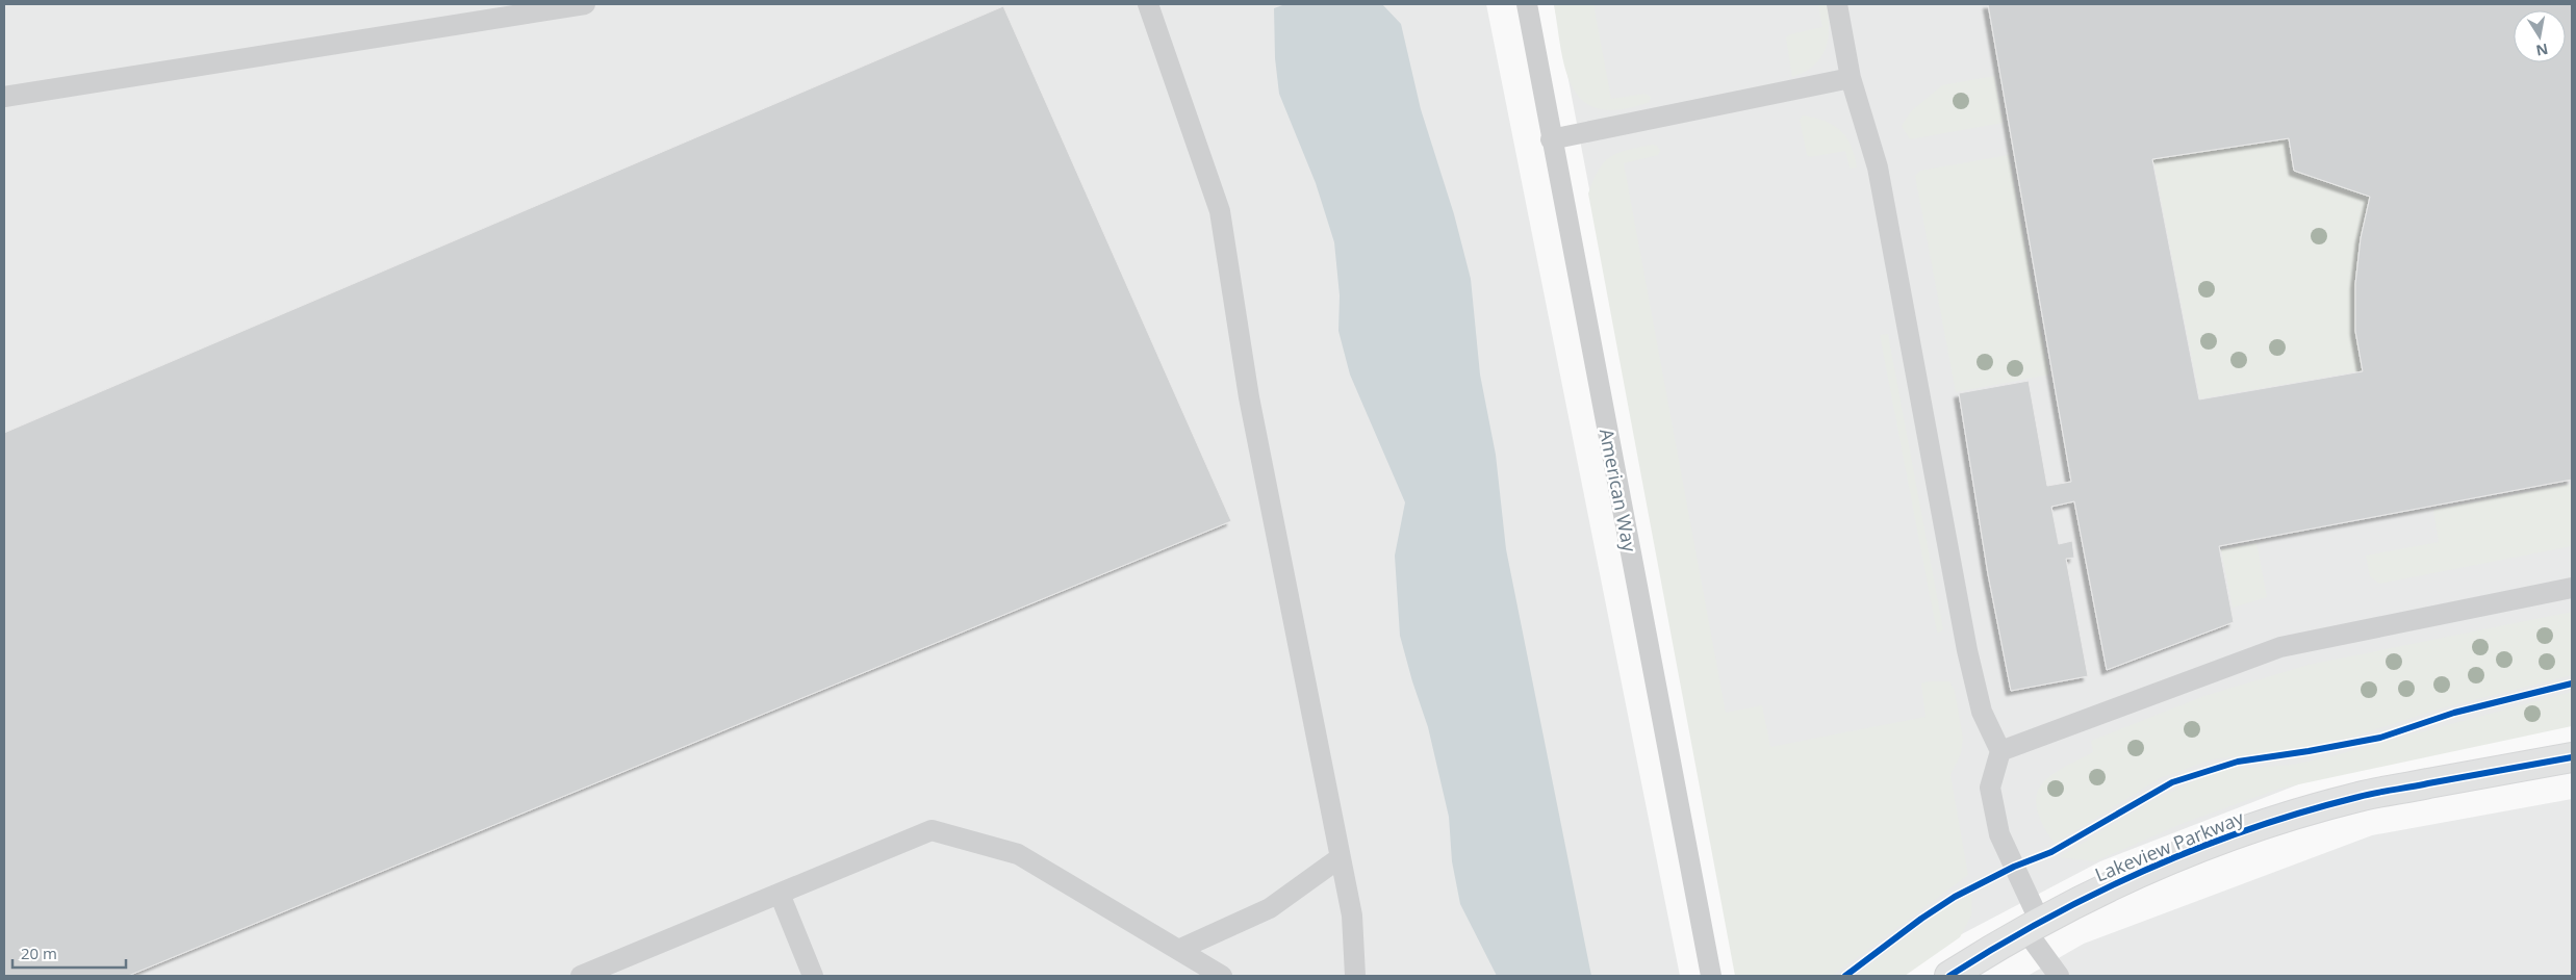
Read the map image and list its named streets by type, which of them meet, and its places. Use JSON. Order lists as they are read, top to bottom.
{
  "streets": {
    "street": ["Lakeview Parkway"],
    "lane": ["American Way"]
  },
  "scale_bar": "20 m",
  "north": "bottom"
}
